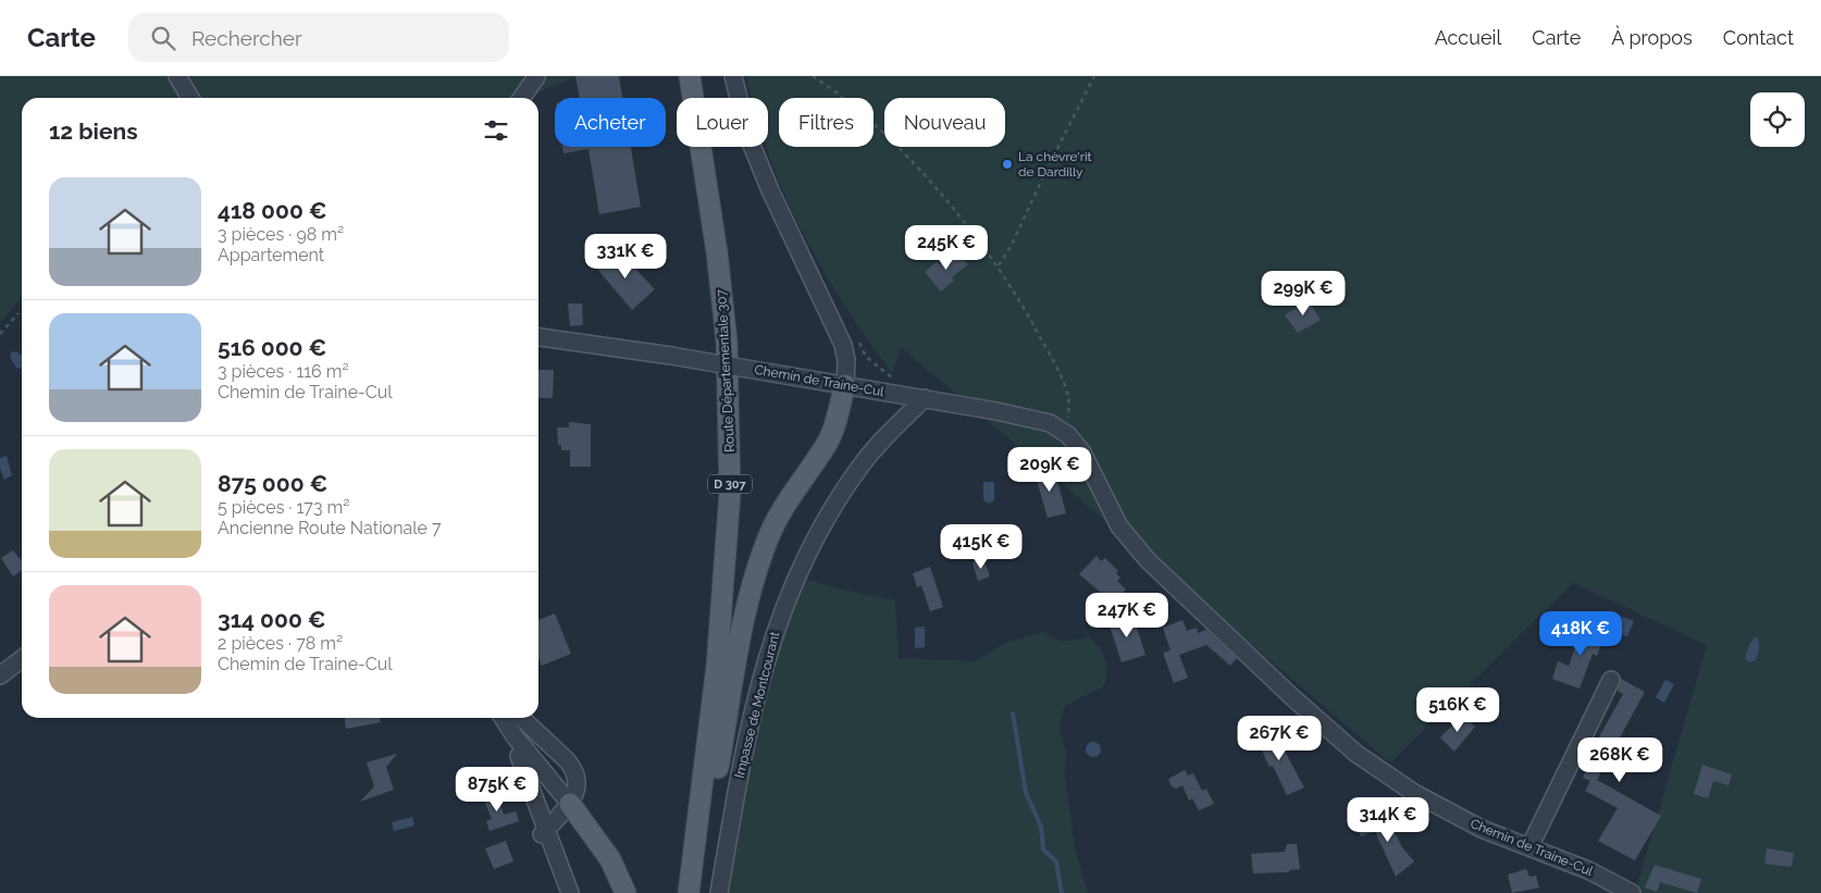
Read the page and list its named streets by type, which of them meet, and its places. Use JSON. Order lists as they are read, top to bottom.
{
  "streets": {
    "main road": ["Route Départementale 307", "D 307"],
    "street": ["Chemin de Traine-Cul", "Impasse de Montcourant"]
  },
  "crossings": [
    ["Chemin de Traine-Cul", "Impasse de Montcourant"]
  ],
  "places": ["La chèvre'rit de Dardilly"],
  "page": {
    "header": "Carte",
    "search": "Rechercher",
    "nav": [
      "Accueil",
      "Carte",
      "À propos",
      "Contact"
    ],
    "chip": [
      "Acheter",
      "Louer",
      "Filtres",
      "Nouveau"
    ],
    "heading": "12 biens",
    "list": [
      {
        "name": "418 000 €",
        "note": "3 pièces · 98 m² · Appartement"
      },
      {
        "name": "516 000 €",
        "note": "3 pièces · 116 m² · Chemin de Traine-Cul"
      },
      {
        "name": "875 000 €",
        "note": "5 pièces · 173 m² · Ancienne Route Nationale 7"
      },
      {
        "name": "314 000 €",
        "note": "2 pièces · 78 m² · Chemin de Traine-Cul"
      }
    ],
    "price": [
      "245K €",
      "331K €",
      "299K €",
      "209K €",
      "415K €",
      "247K €",
      "418K €",
      "516K €",
      "267K €",
      "268K €",
      "875K €",
      "314K €"
    ]
  }
}
